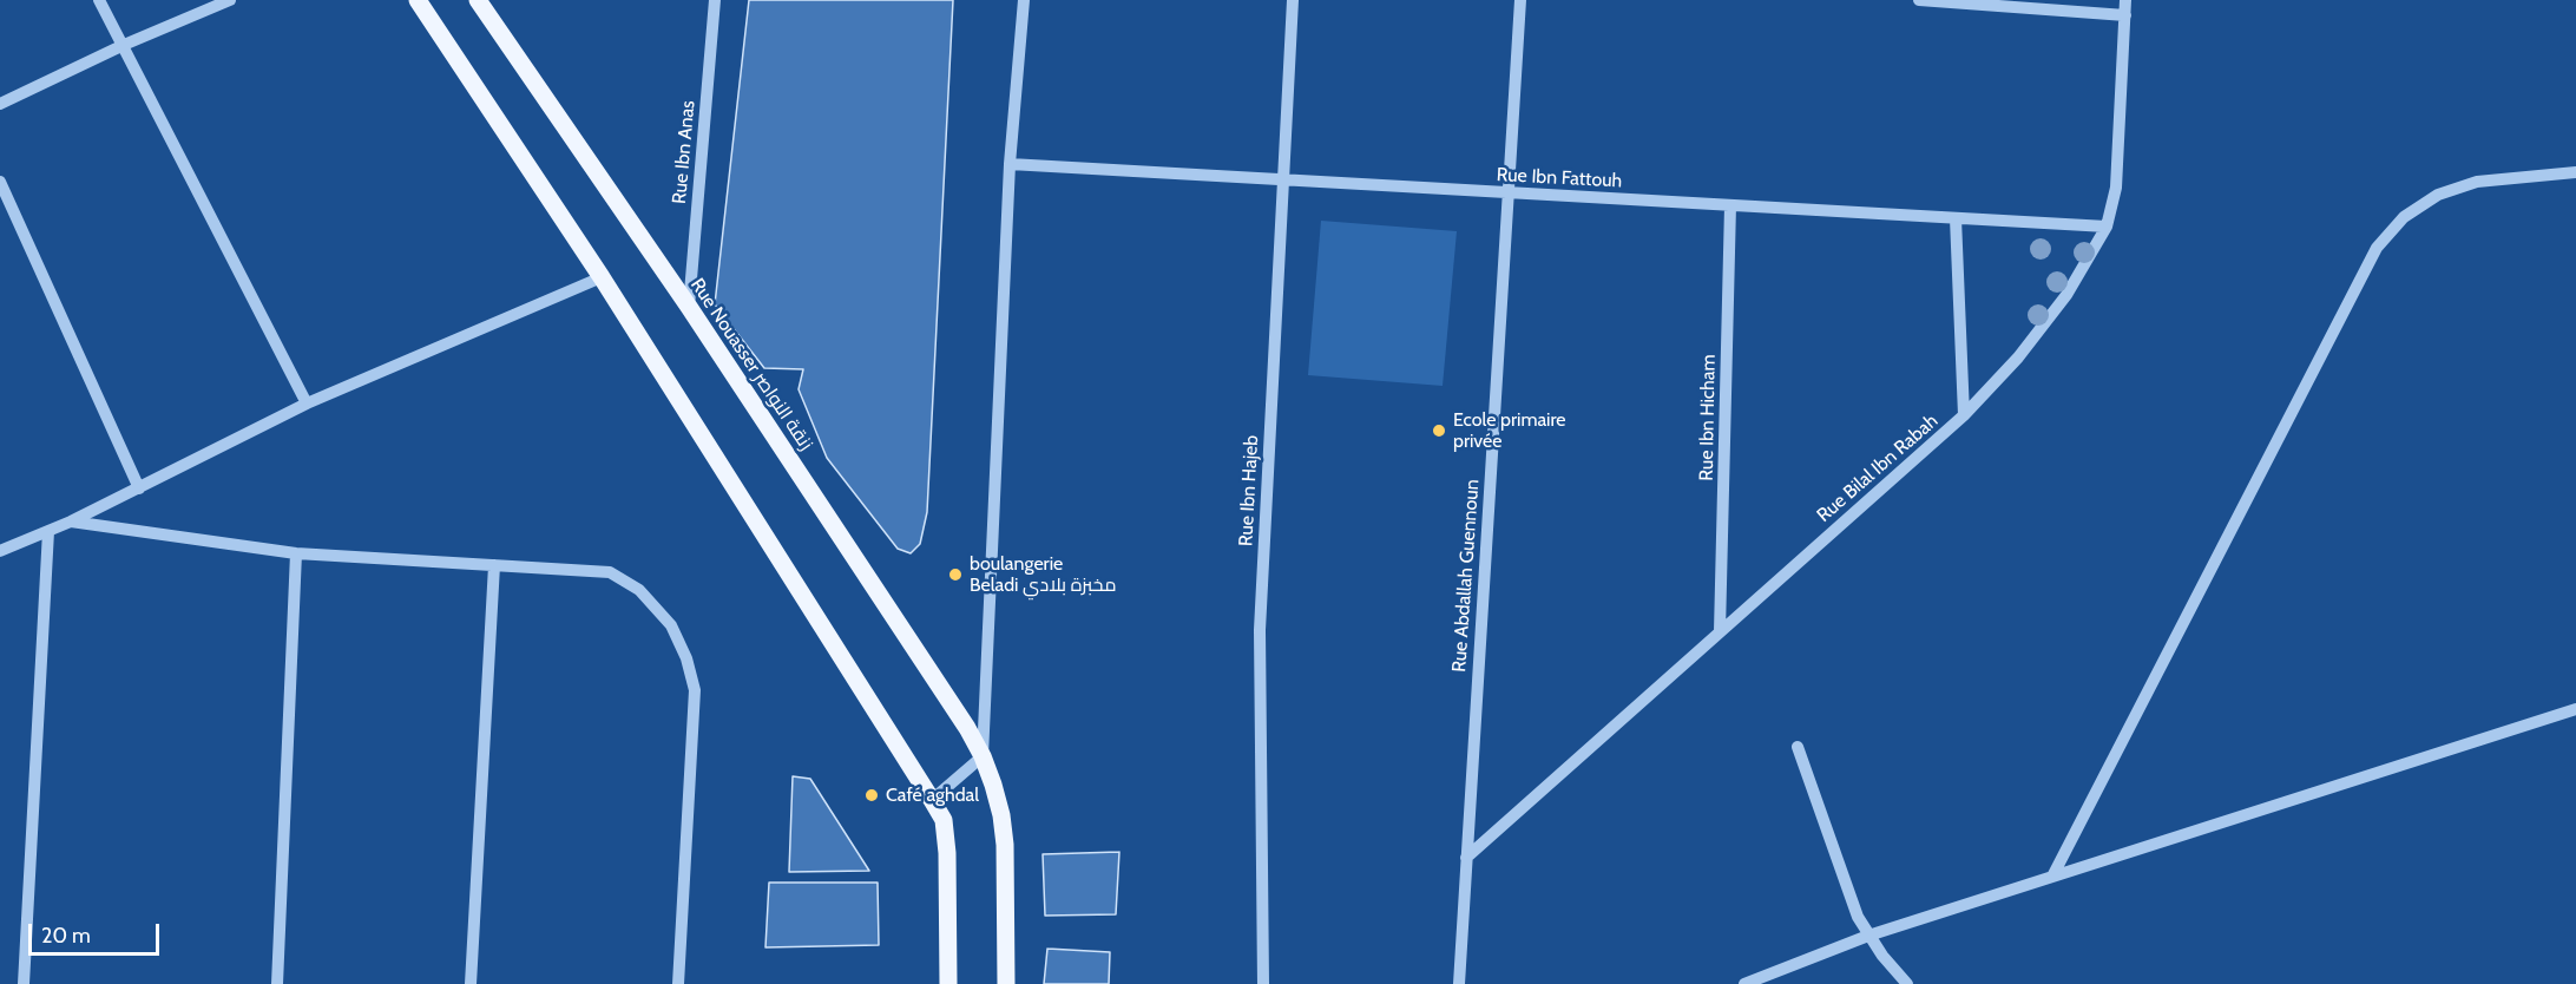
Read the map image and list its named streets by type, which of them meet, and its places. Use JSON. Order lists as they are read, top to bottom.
{
  "streets": {
    "main road": ["Rue Nouasser زنقة النواصر"],
    "street": [
      "Rue Ibn Anas",
      "Rue Ibn Fattouh",
      "Rue Ibn Hicham",
      "Rue Bilal Ibn Rabah",
      "Rue Ibn Hajeb",
      "Rue Abdallah Guennoun"
    ]
  },
  "crossings": [
    ["Rue Ibn Anas", "Rue Nouasser زنقة النواصر"],
    ["Rue Ibn Fattouh", "Rue Nouasser زنقة النواصر"],
    ["Rue Ibn Fattouh", "Rue Ibn Hicham"],
    ["Rue Ibn Fattouh", "Rue Bilal Ibn Rabah"],
    ["Rue Ibn Fattouh", "Rue Ibn Hajeb"],
    ["Rue Ibn Fattouh", "Rue Abdallah Guennoun"],
    ["Rue Ibn Hicham", "Rue Bilal Ibn Rabah"],
    ["Rue Bilal Ibn Rabah", "Rue Abdallah Guennoun"]
  ],
  "places": ["Ecole primaire privée", "boulangerie Beladi مخبزة بلادي", "Café aghdal"],
  "scale_bar": "20 m"
}
